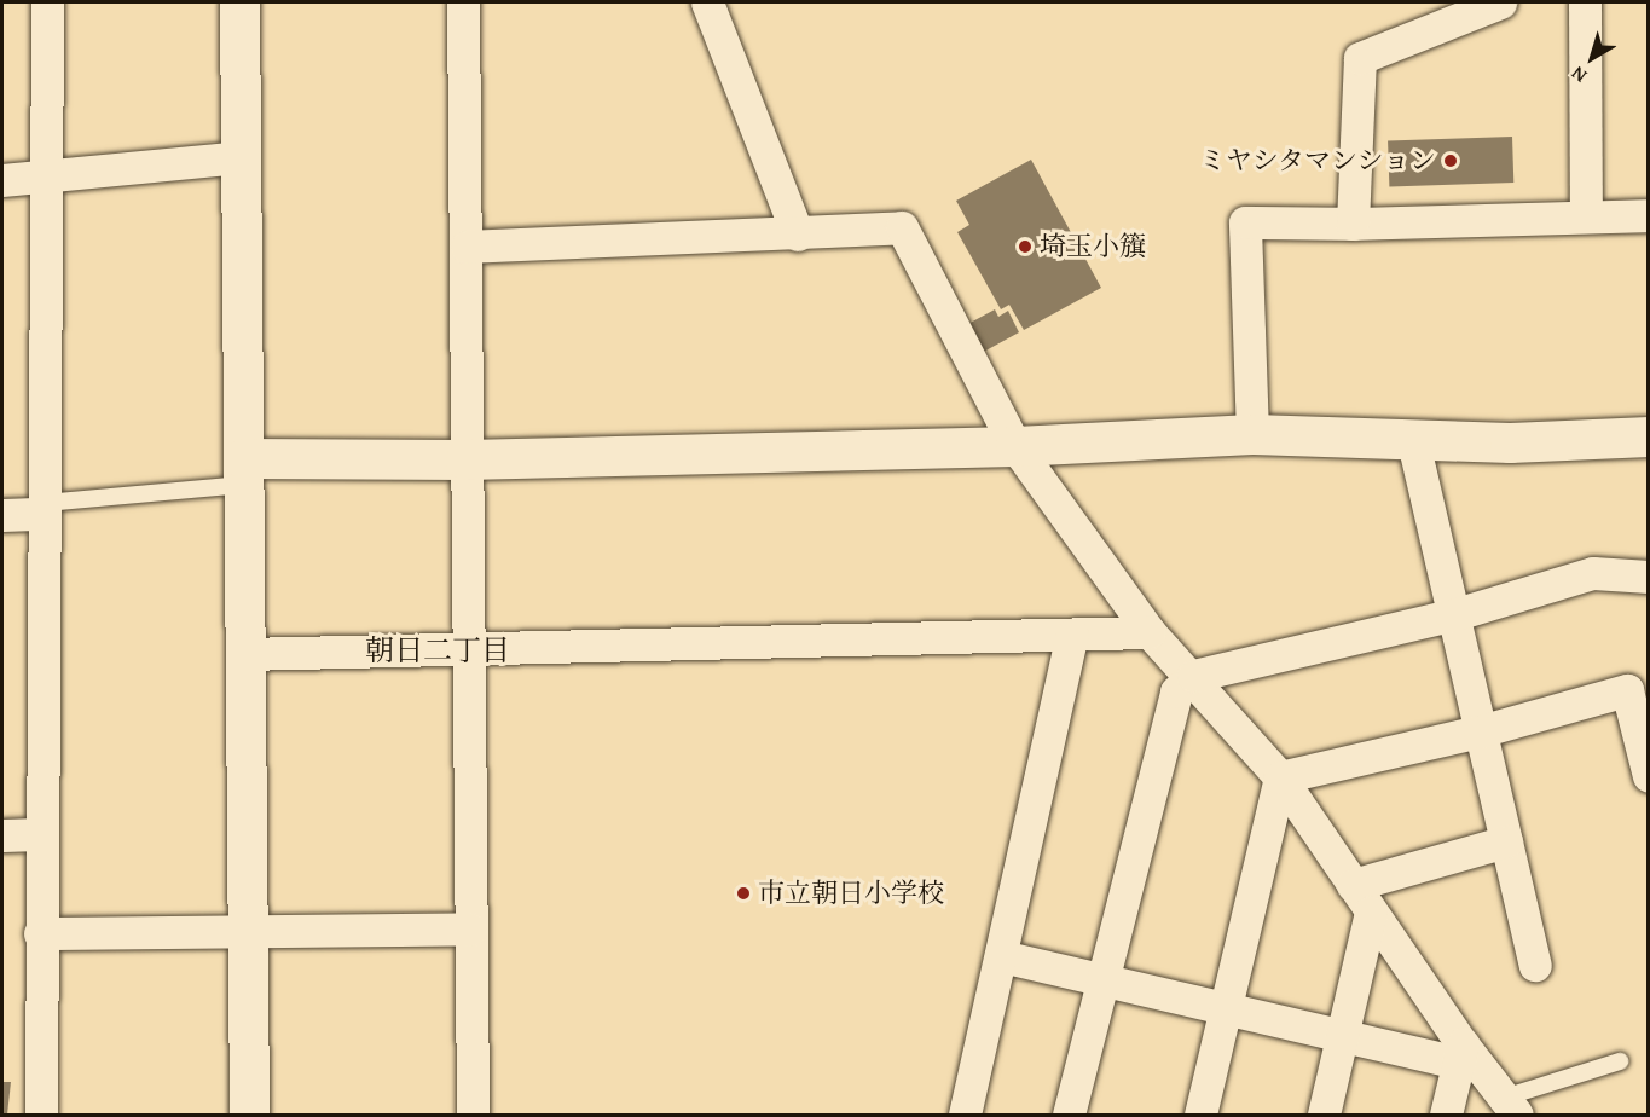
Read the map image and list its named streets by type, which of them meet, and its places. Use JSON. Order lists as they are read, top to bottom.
{
  "districts": ["朝日二丁目"],
  "places": ["ミヤシタマンション", "埼玉小籏", "市立朝日小学校"],
  "north": "bottom left"
}
